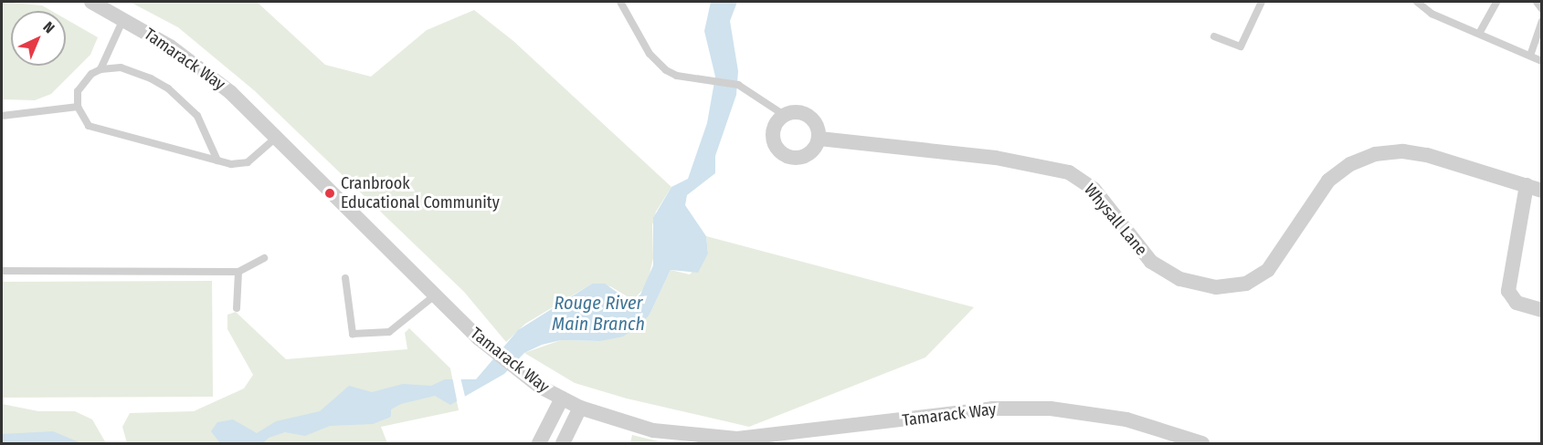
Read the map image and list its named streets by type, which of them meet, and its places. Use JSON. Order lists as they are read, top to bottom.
{
  "streets": {
    "street": ["Tamarack Way", "Whysall Lane"]
  },
  "water": ["Rouge River Main Branch"],
  "places": ["Cranbrook Educational Community"],
  "north": "top right"
}
